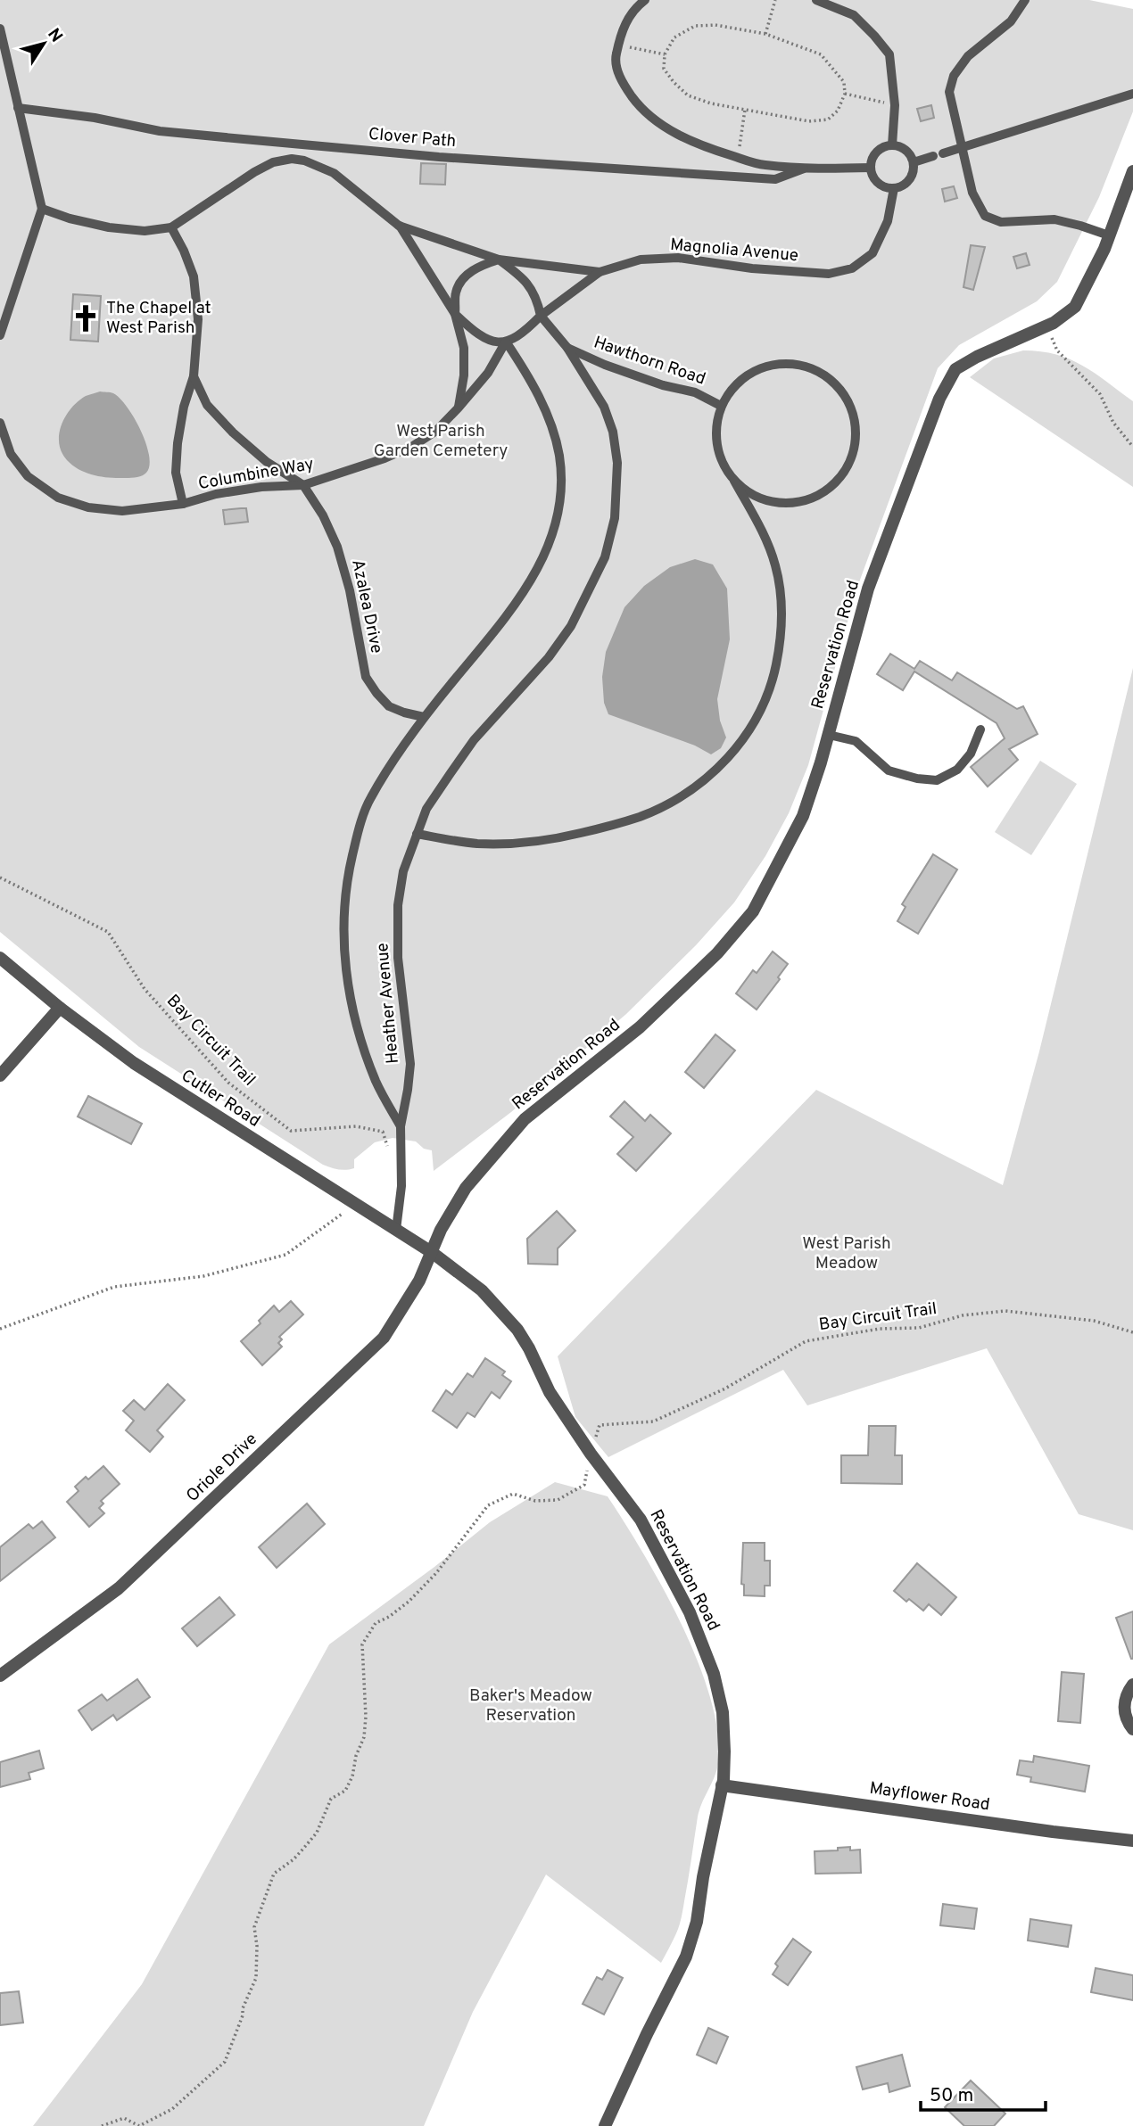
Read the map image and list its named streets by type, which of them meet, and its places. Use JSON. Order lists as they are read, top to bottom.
{
  "streets": {
    "street": [
      "Reservation Road",
      "Cutler Road",
      "Oriole Drive",
      "Mayflower Road"
    ],
    "lane": [
      "Clover Path",
      "Magnolia Avenue",
      "Hawthorn Road",
      "Columbine Way",
      "Azalea Drive",
      "Heather Avenue"
    ],
    "path": ["Bay Circuit Trail"]
  },
  "crossings": [
    ["Magnolia Avenue", "Columbine Way"],
    ["Magnolia Avenue", "Heather Avenue"],
    ["Hawthorn Road", "Heather Avenue"],
    ["Columbine Way", "Azalea Drive"],
    ["Columbine Way", "Heather Avenue"],
    ["Azalea Drive", "Heather Avenue"],
    ["Reservation Road", "Bay Circuit Trail"],
    ["Reservation Road", "Cutler Road"],
    ["Reservation Road", "Oriole Drive"],
    ["Reservation Road", "Mayflower Road"],
    ["Cutler Road", "Oriole Drive"]
  ],
  "parks": ["West Parish Garden Cemetery", "West Parish Meadow", "Baker's Meadow Reservation"],
  "places": {
    "church": ["The Chapel at West Parish"]
  },
  "scale_bar": "50 m",
  "north": "top right"
}
